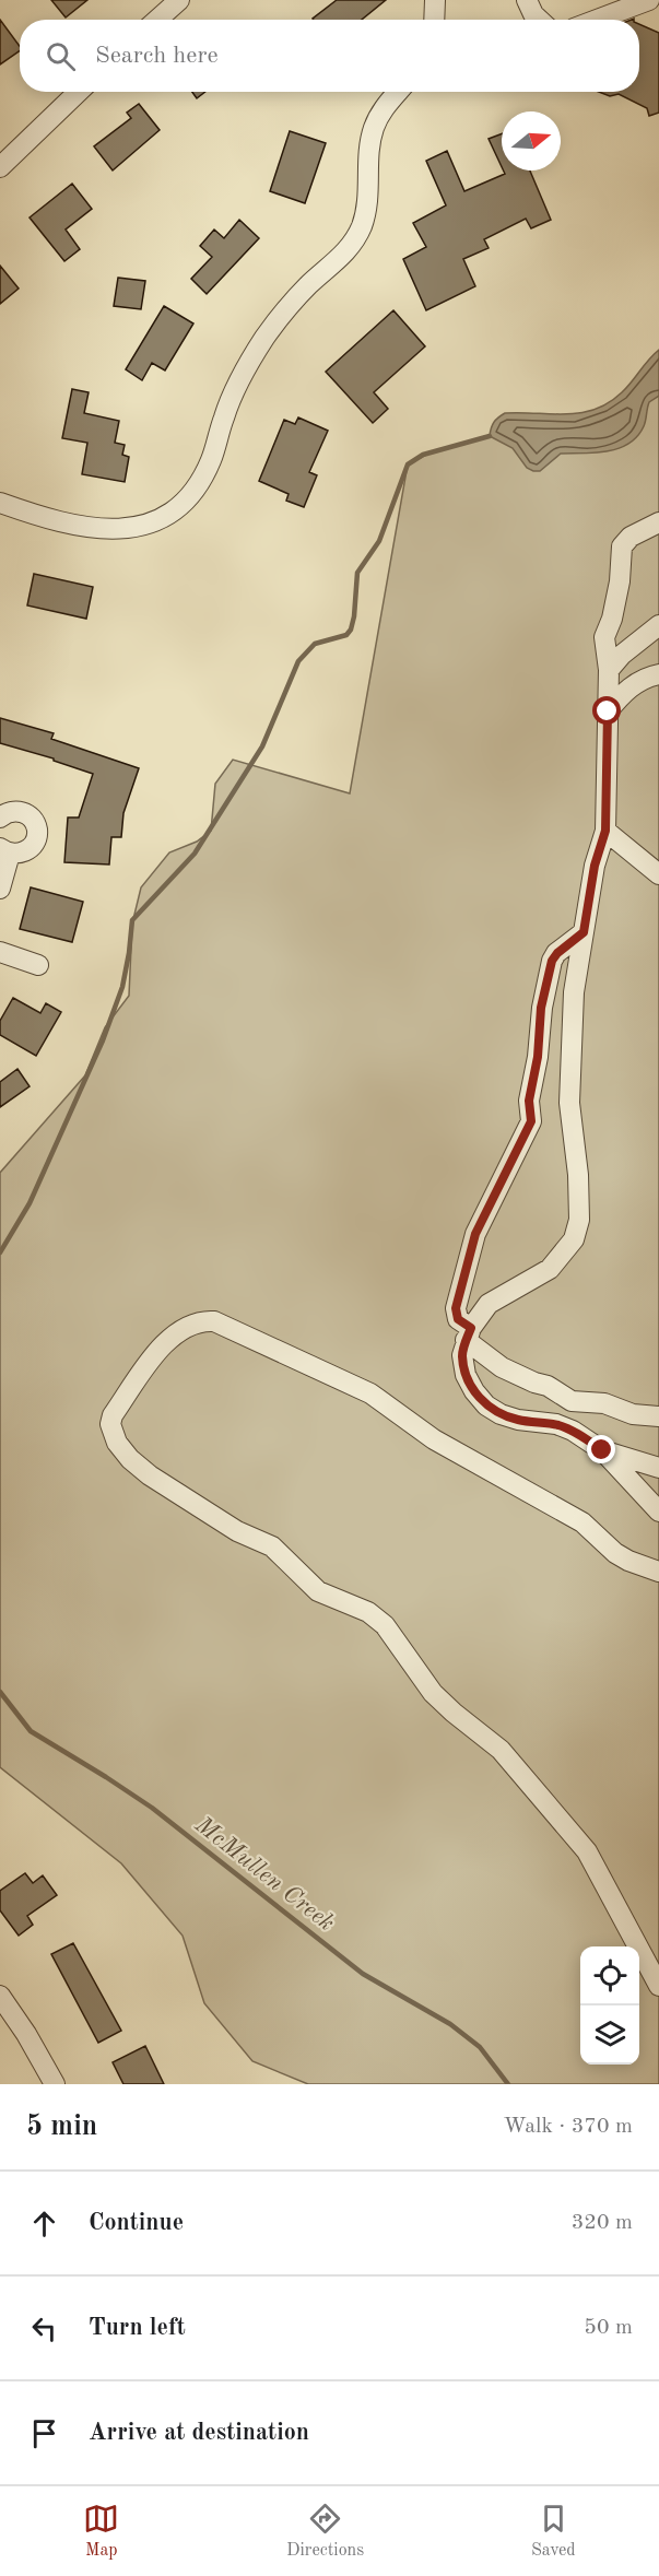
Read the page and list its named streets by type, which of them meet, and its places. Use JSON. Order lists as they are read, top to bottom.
{
  "water": ["McMullen Creek"],
  "north": "right",
  "page": {
    "search": "Search here",
    "heading": ["5 min", "Walk · 370 m"],
    "list": [
      ["Continue", "320 m"],
      ["Turn left", "50 m"],
      "Arrive at destination"
    ],
    "nav": ["Map", "Directions", "Saved"]
  }
}
